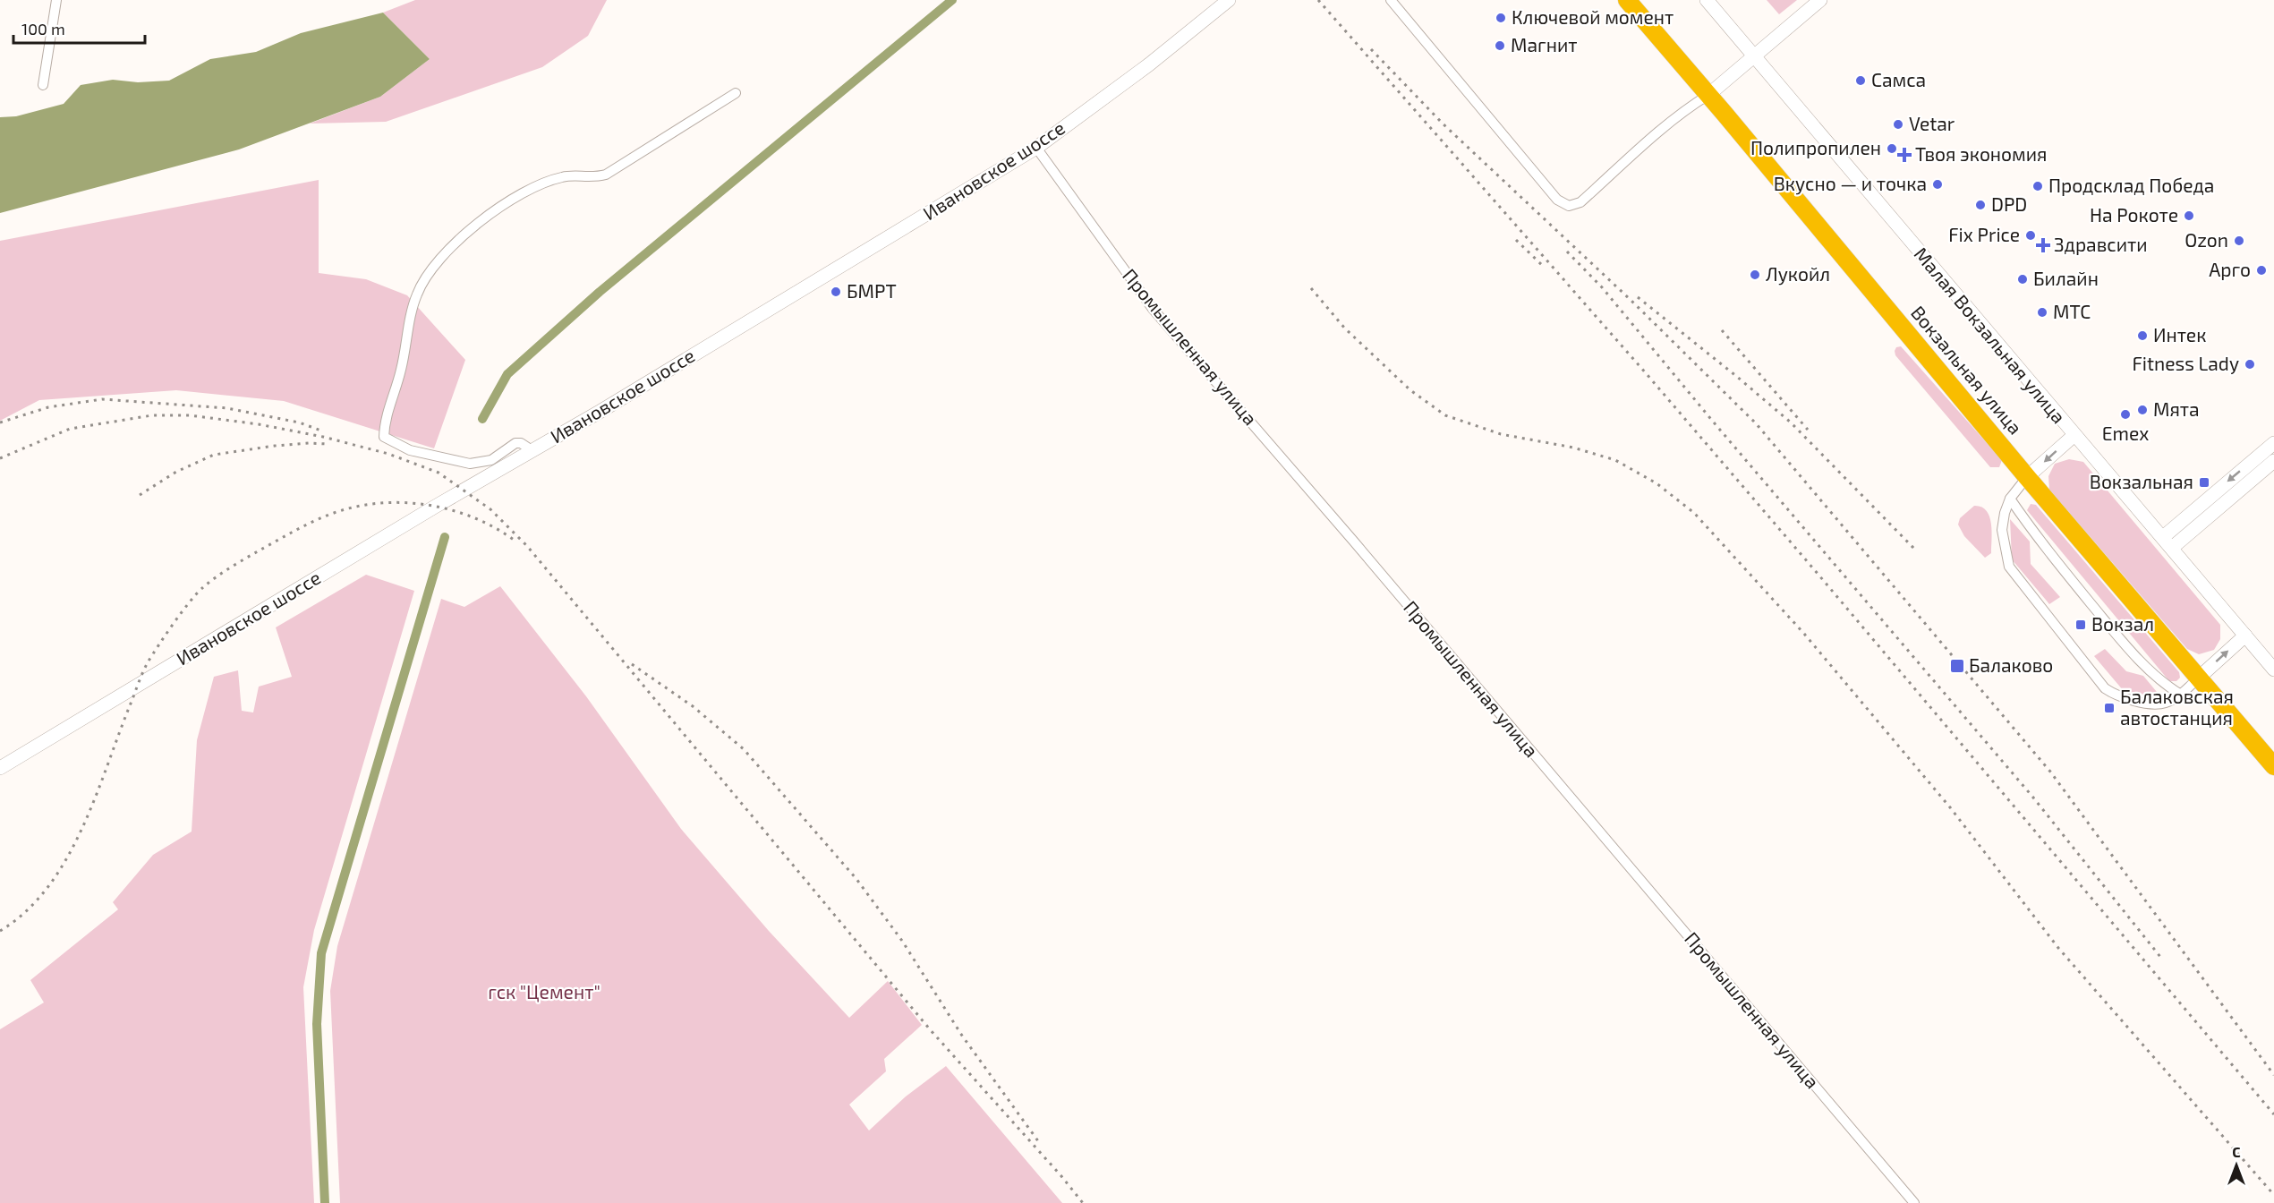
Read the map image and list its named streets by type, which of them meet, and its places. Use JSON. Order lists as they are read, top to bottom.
{
  "streets": {
    "highway": ["Вокзальная улица"],
    "street": ["Ивановское шоссе", "Малая Вокзальная улица", "Промышленная улица"]
  },
  "crossings": [
    ["Ивановское шоссе", "Промышленная улица"]
  ],
  "parks": ["гск \"Цемент\""],
  "places": {
    "other": [
      "Ключевой момент",
      "Магнит",
      "Самса",
      "Vetar",
      "Полипропилен",
      "Вкусно — и точка",
      "Продсклад Победа",
      "DPD",
      "На Рокоте",
      "Fix Price",
      "Ozon",
      "Арго",
      "Лукойл",
      "Билайн",
      "БМРТ",
      "МТС",
      "Интек",
      "Fitness Lady",
      "Мята",
      "Emex"
    ],
    "health": ["Твоя экономия", "Здравсити"],
    "transit": [
      "Вокзальная",
      "Вокзал",
      "Балаково",
      "Балаковская автостанция"
    ]
  },
  "scale_bar": "100 m",
  "north": "top"
}
